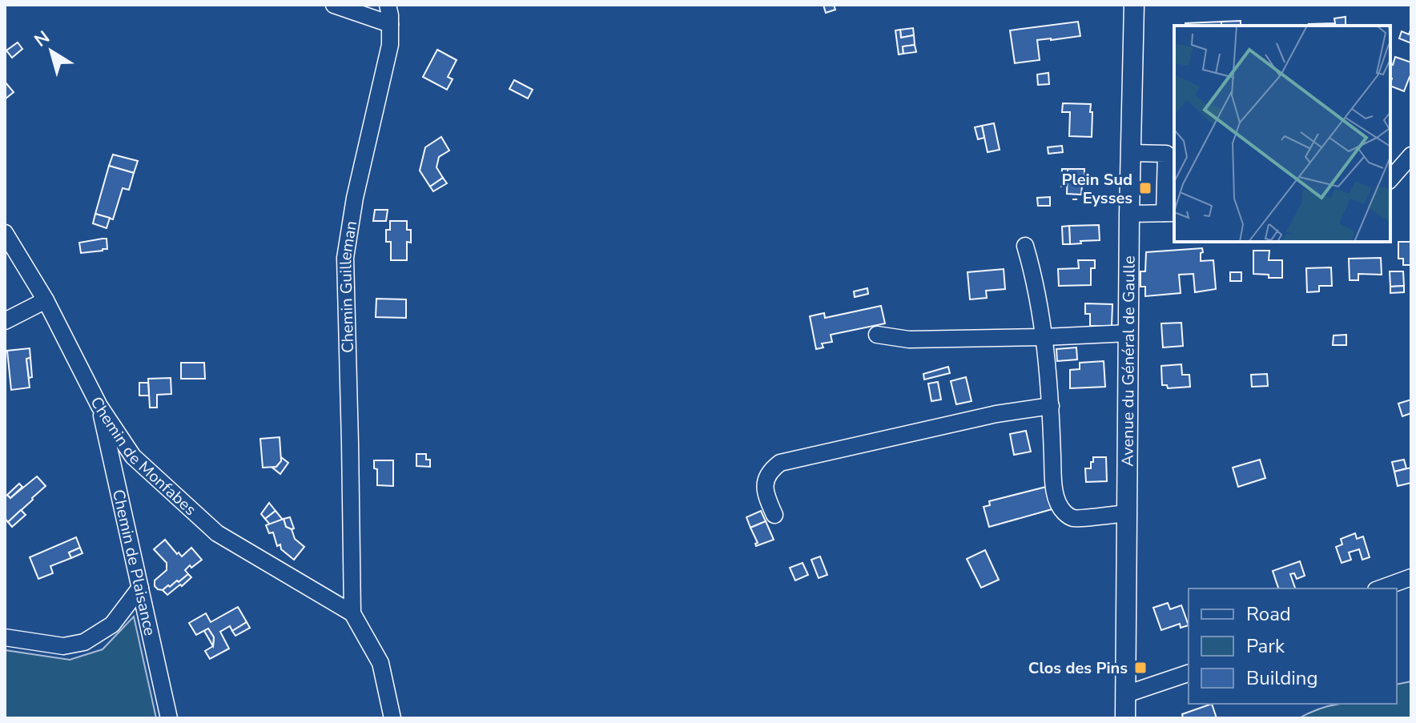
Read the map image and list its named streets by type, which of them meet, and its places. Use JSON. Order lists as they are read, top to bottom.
{
  "streets": {
    "main road": ["Avenue du Général de Gaulle"],
    "street": ["Chemin Guilleman", "Chemin de Monfabes", "Chemin de Plaisance"]
  },
  "crossings": [
    ["Chemin Guilleman", "Chemin de Monfabes"],
    ["Chemin de Monfabes", "Chemin de Plaisance"]
  ],
  "places": {
    "transit": ["Plein Sud - Eysses", "Clos des Pins"]
  },
  "legend": ["Road", "Park", "Building"],
  "north": "top left"
}
